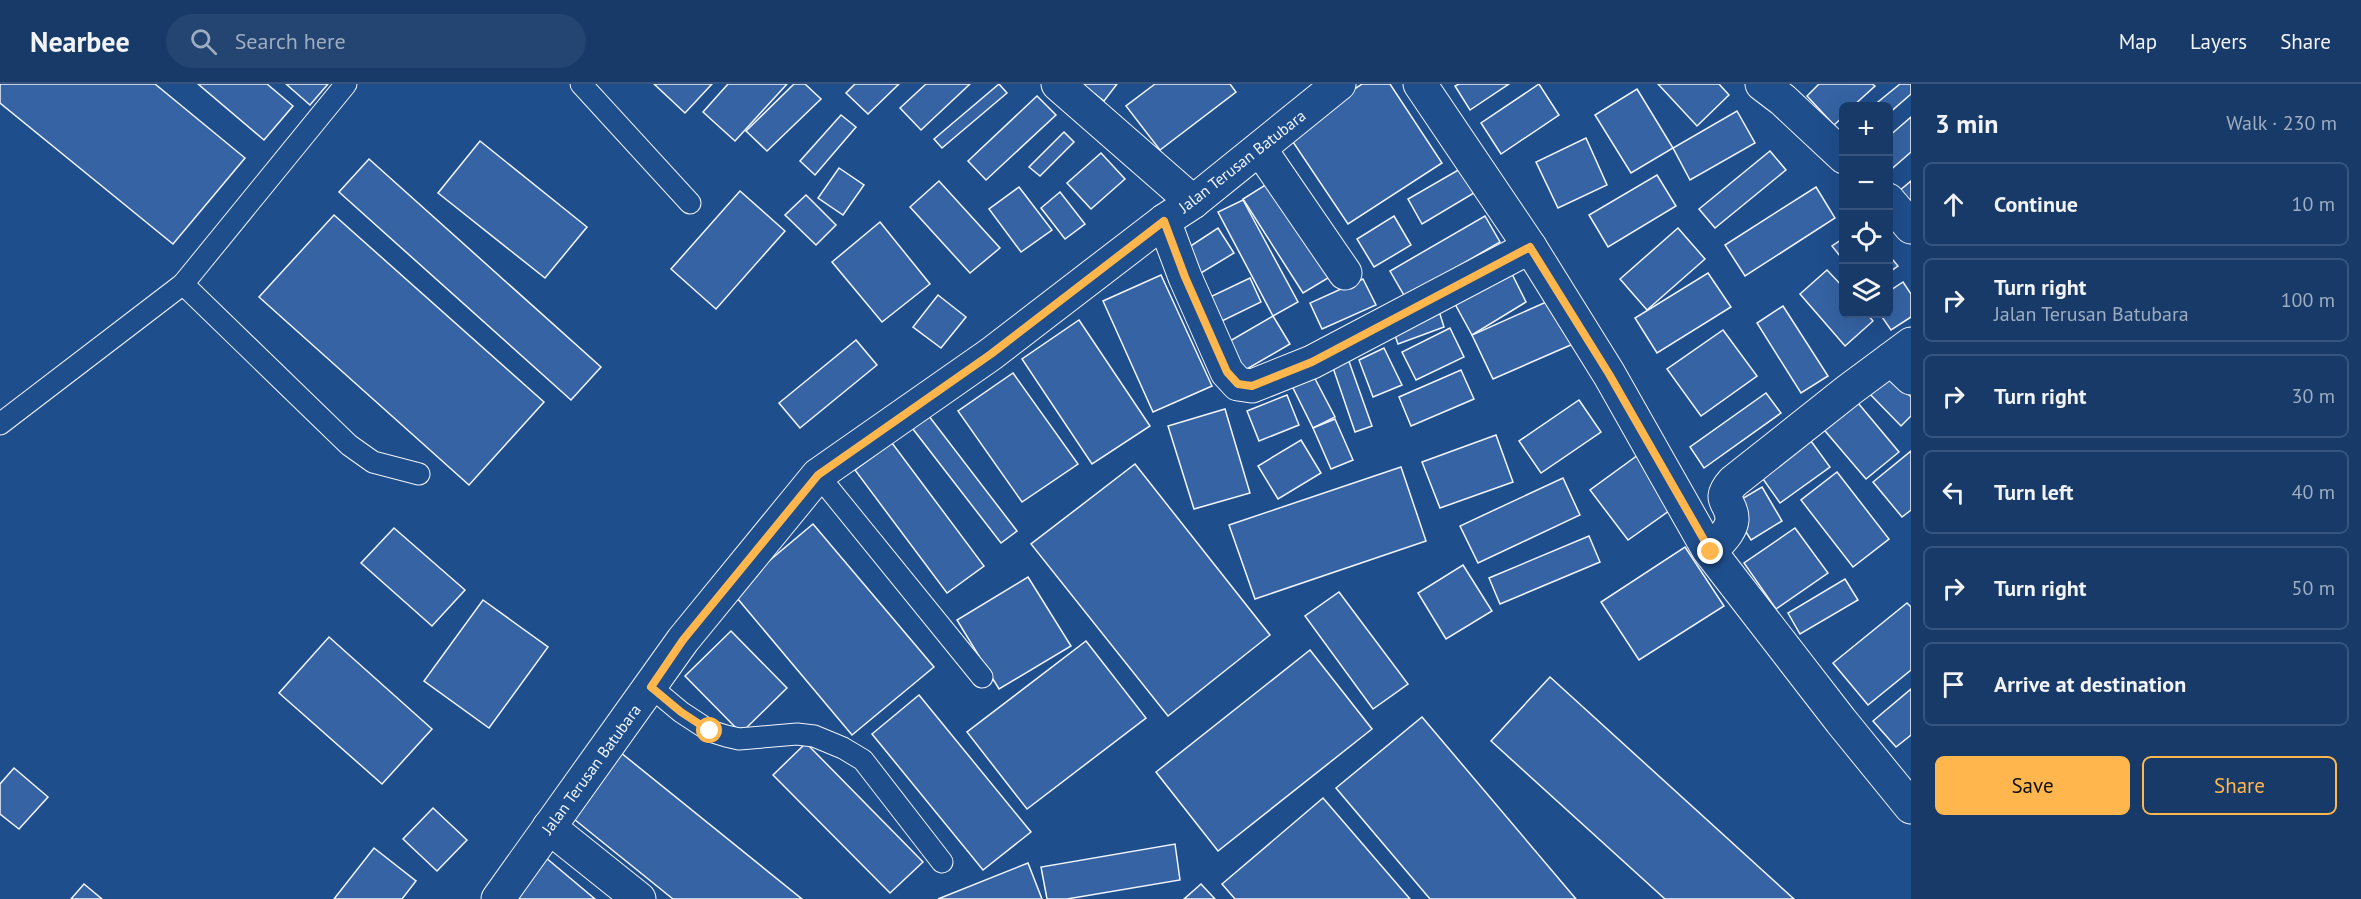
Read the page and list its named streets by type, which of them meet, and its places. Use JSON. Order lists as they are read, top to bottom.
{
  "streets": {
    "street": ["Jalan Terusan Batubara"]
  },
  "page": {
    "header": "Nearbee",
    "search": "Search here",
    "nav": ["Map", "Layers", "Share"],
    "heading": ["3 min", "Walk · 230 m"],
    "map_buttons": ["+", "−"],
    "list": [
      ["Continue", "10 m"],
      ["Turn right", "Jalan Terusan Batubara", "100 m"],
      ["Turn right", "30 m"],
      ["Turn left", "40 m"],
      ["Turn right", "50 m"],
      "Arrive at destination"
    ],
    "buttons": ["Save", "Share"]
  }
}
